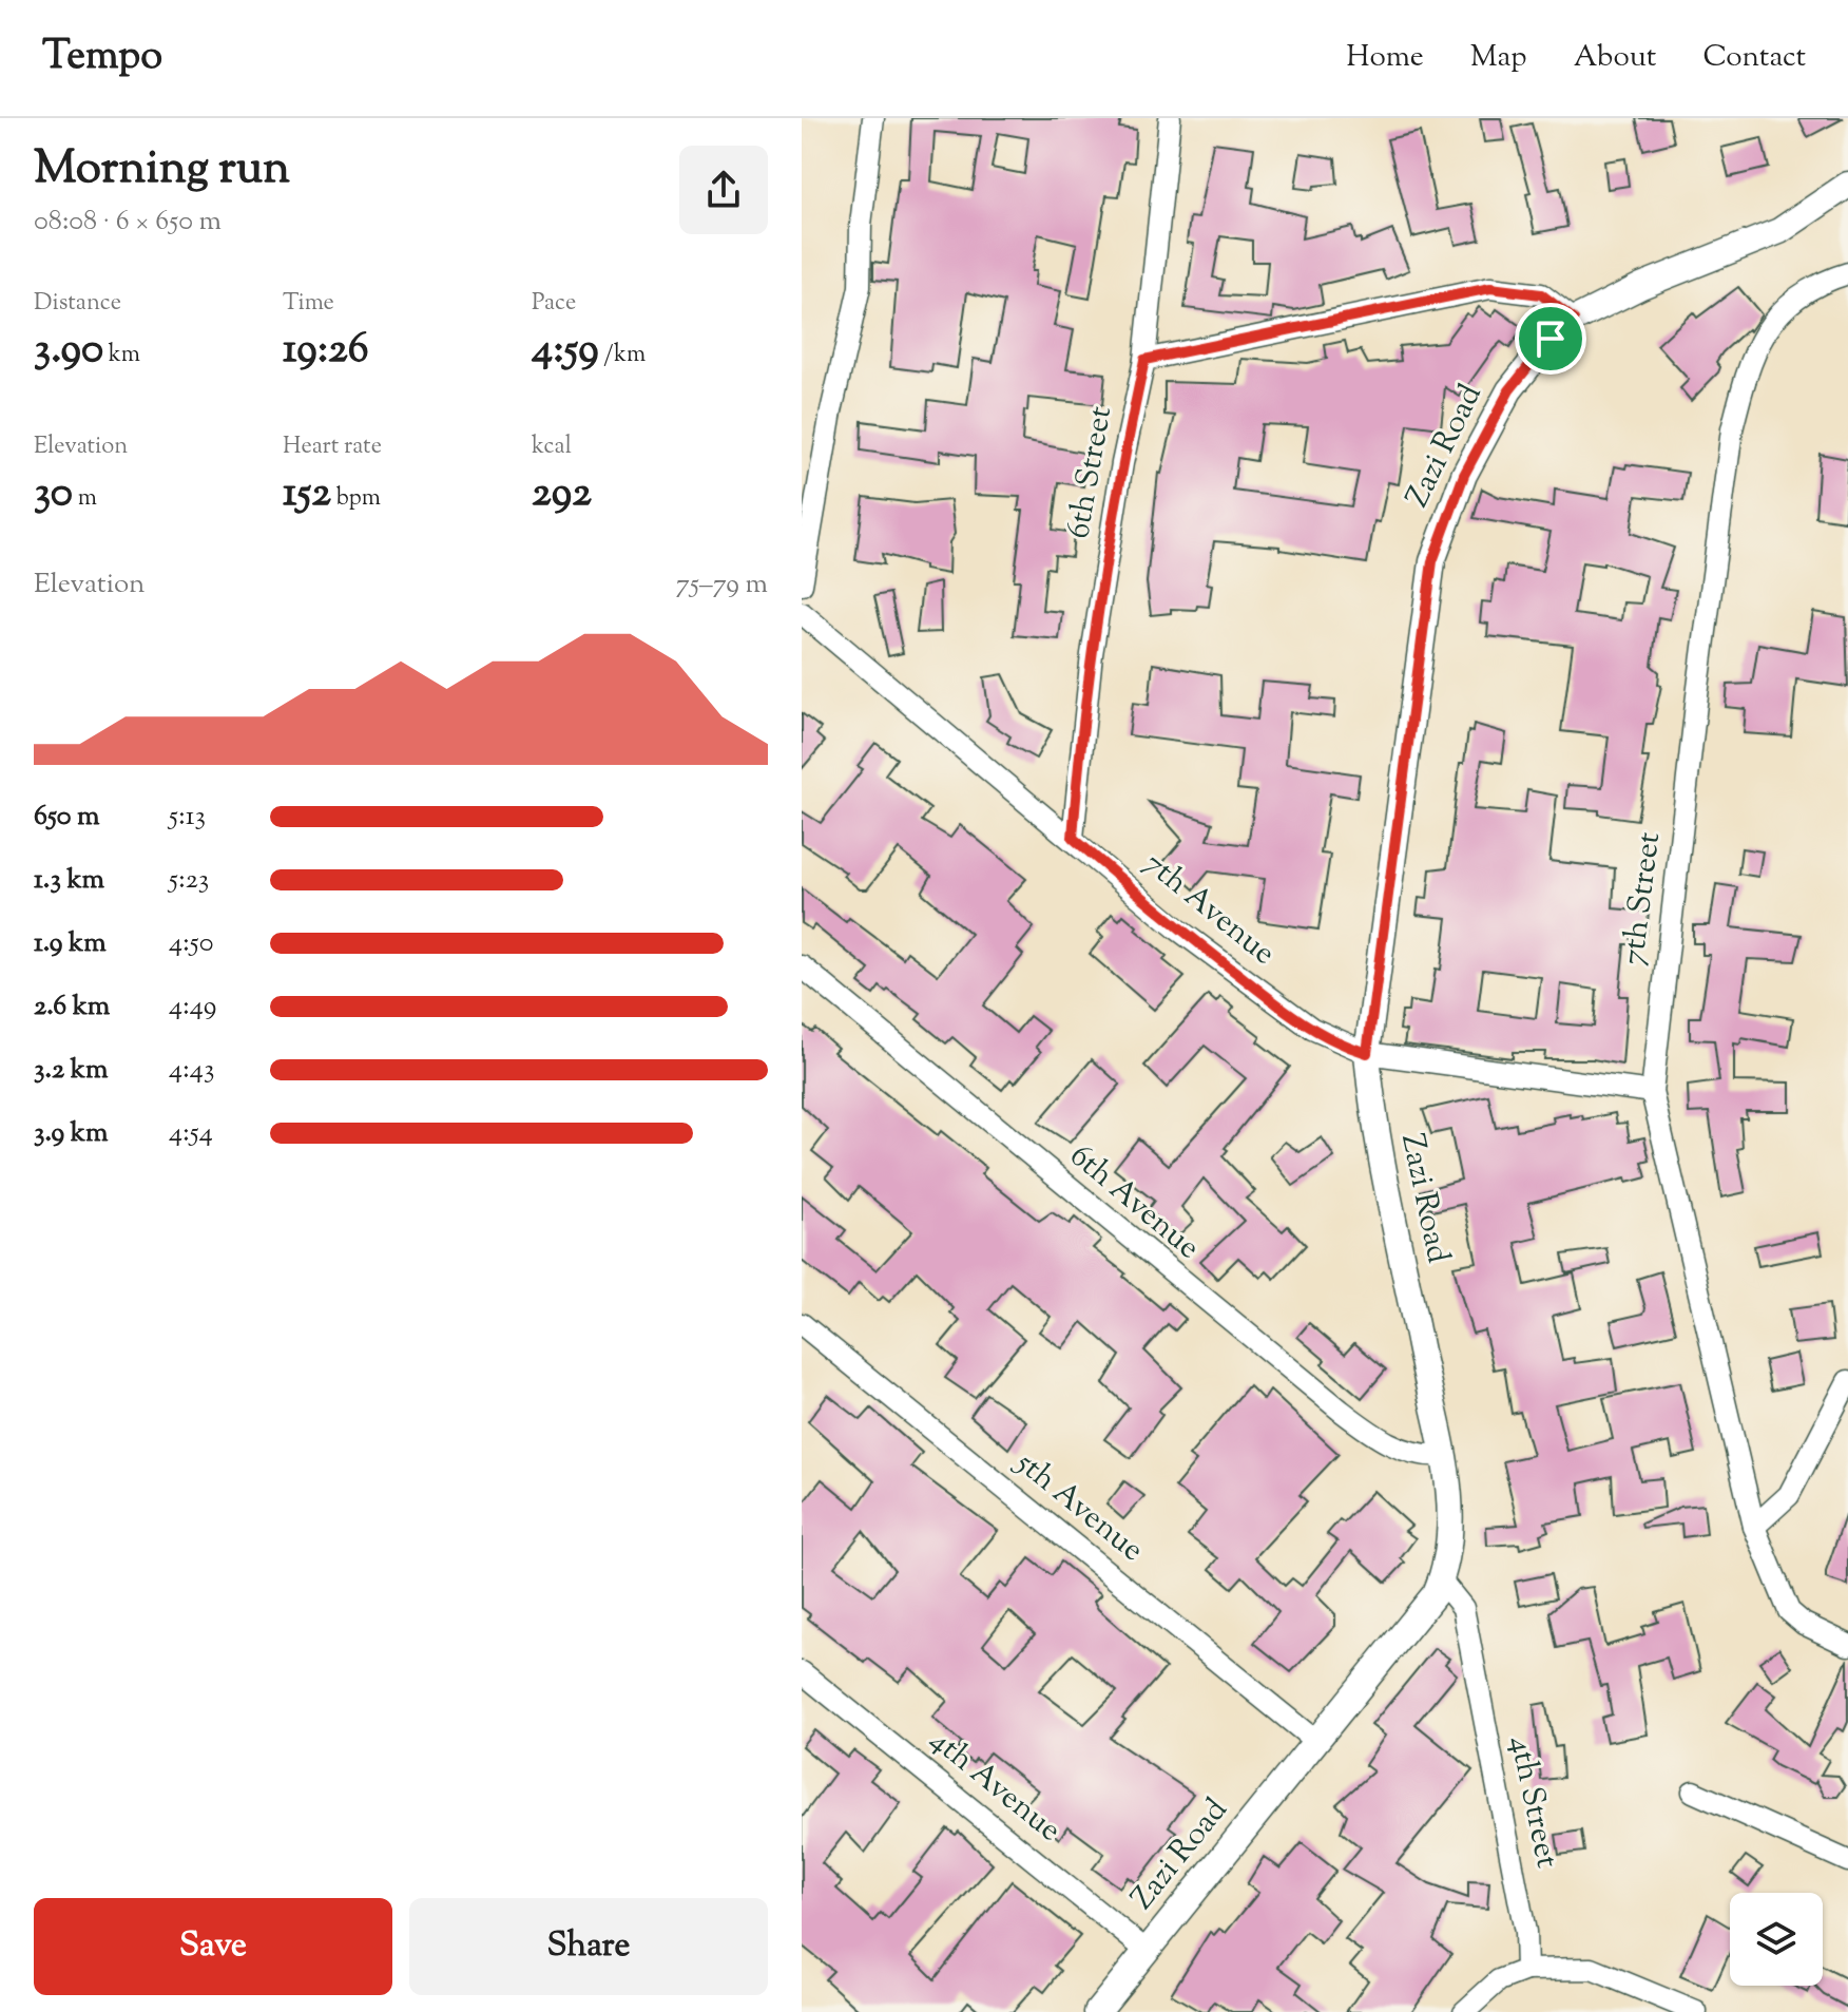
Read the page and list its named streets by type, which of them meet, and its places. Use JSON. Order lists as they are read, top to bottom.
{
  "streets": {
    "street": [
      "Zazi Road",
      "6th Street",
      "7th Street",
      "7th Avenue",
      "6th Avenue",
      "5th Avenue",
      "4th Avenue",
      "4th Street"
    ]
  },
  "crossings": [
    ["Zazi Road", "7th Avenue"],
    ["Zazi Road", "6th Avenue"],
    ["Zazi Road", "5th Avenue"],
    ["Zazi Road", "4th Avenue"],
    ["Zazi Road", "4th Street"],
    ["6th Street", "7th Avenue"],
    ["7th Street", "7th Avenue"]
  ],
  "page": {
    "header": "Tempo",
    "nav": [
      "Home",
      "Map",
      "About",
      "Contact"
    ],
    "heading": ["Morning run", "08:08 · 6 × 650 m"],
    "stats": [
      ["Distance", "3.90 km"],
      ["Time", "19:26"],
      ["Pace", "4:59 /km"],
      ["Elevation", "30 m"],
      ["Heart rate", "152 bpm"],
      ["kcal", "292"]
    ],
    "chart": ["Elevation", "75–79 m"],
    "list": [
      {
        "name": "650 m",
        "note": "5:13"
      },
      {
        "name": "1.3 km",
        "note": "5:23"
      },
      {
        "name": "1.9 km",
        "note": "4:50"
      },
      {
        "name": "2.6 km",
        "note": "4:49"
      },
      {
        "name": "3.2 km",
        "note": "4:43"
      },
      {
        "name": "3.9 km",
        "note": "4:54"
      }
    ],
    "buttons": ["Save", "Share"]
  }
}
